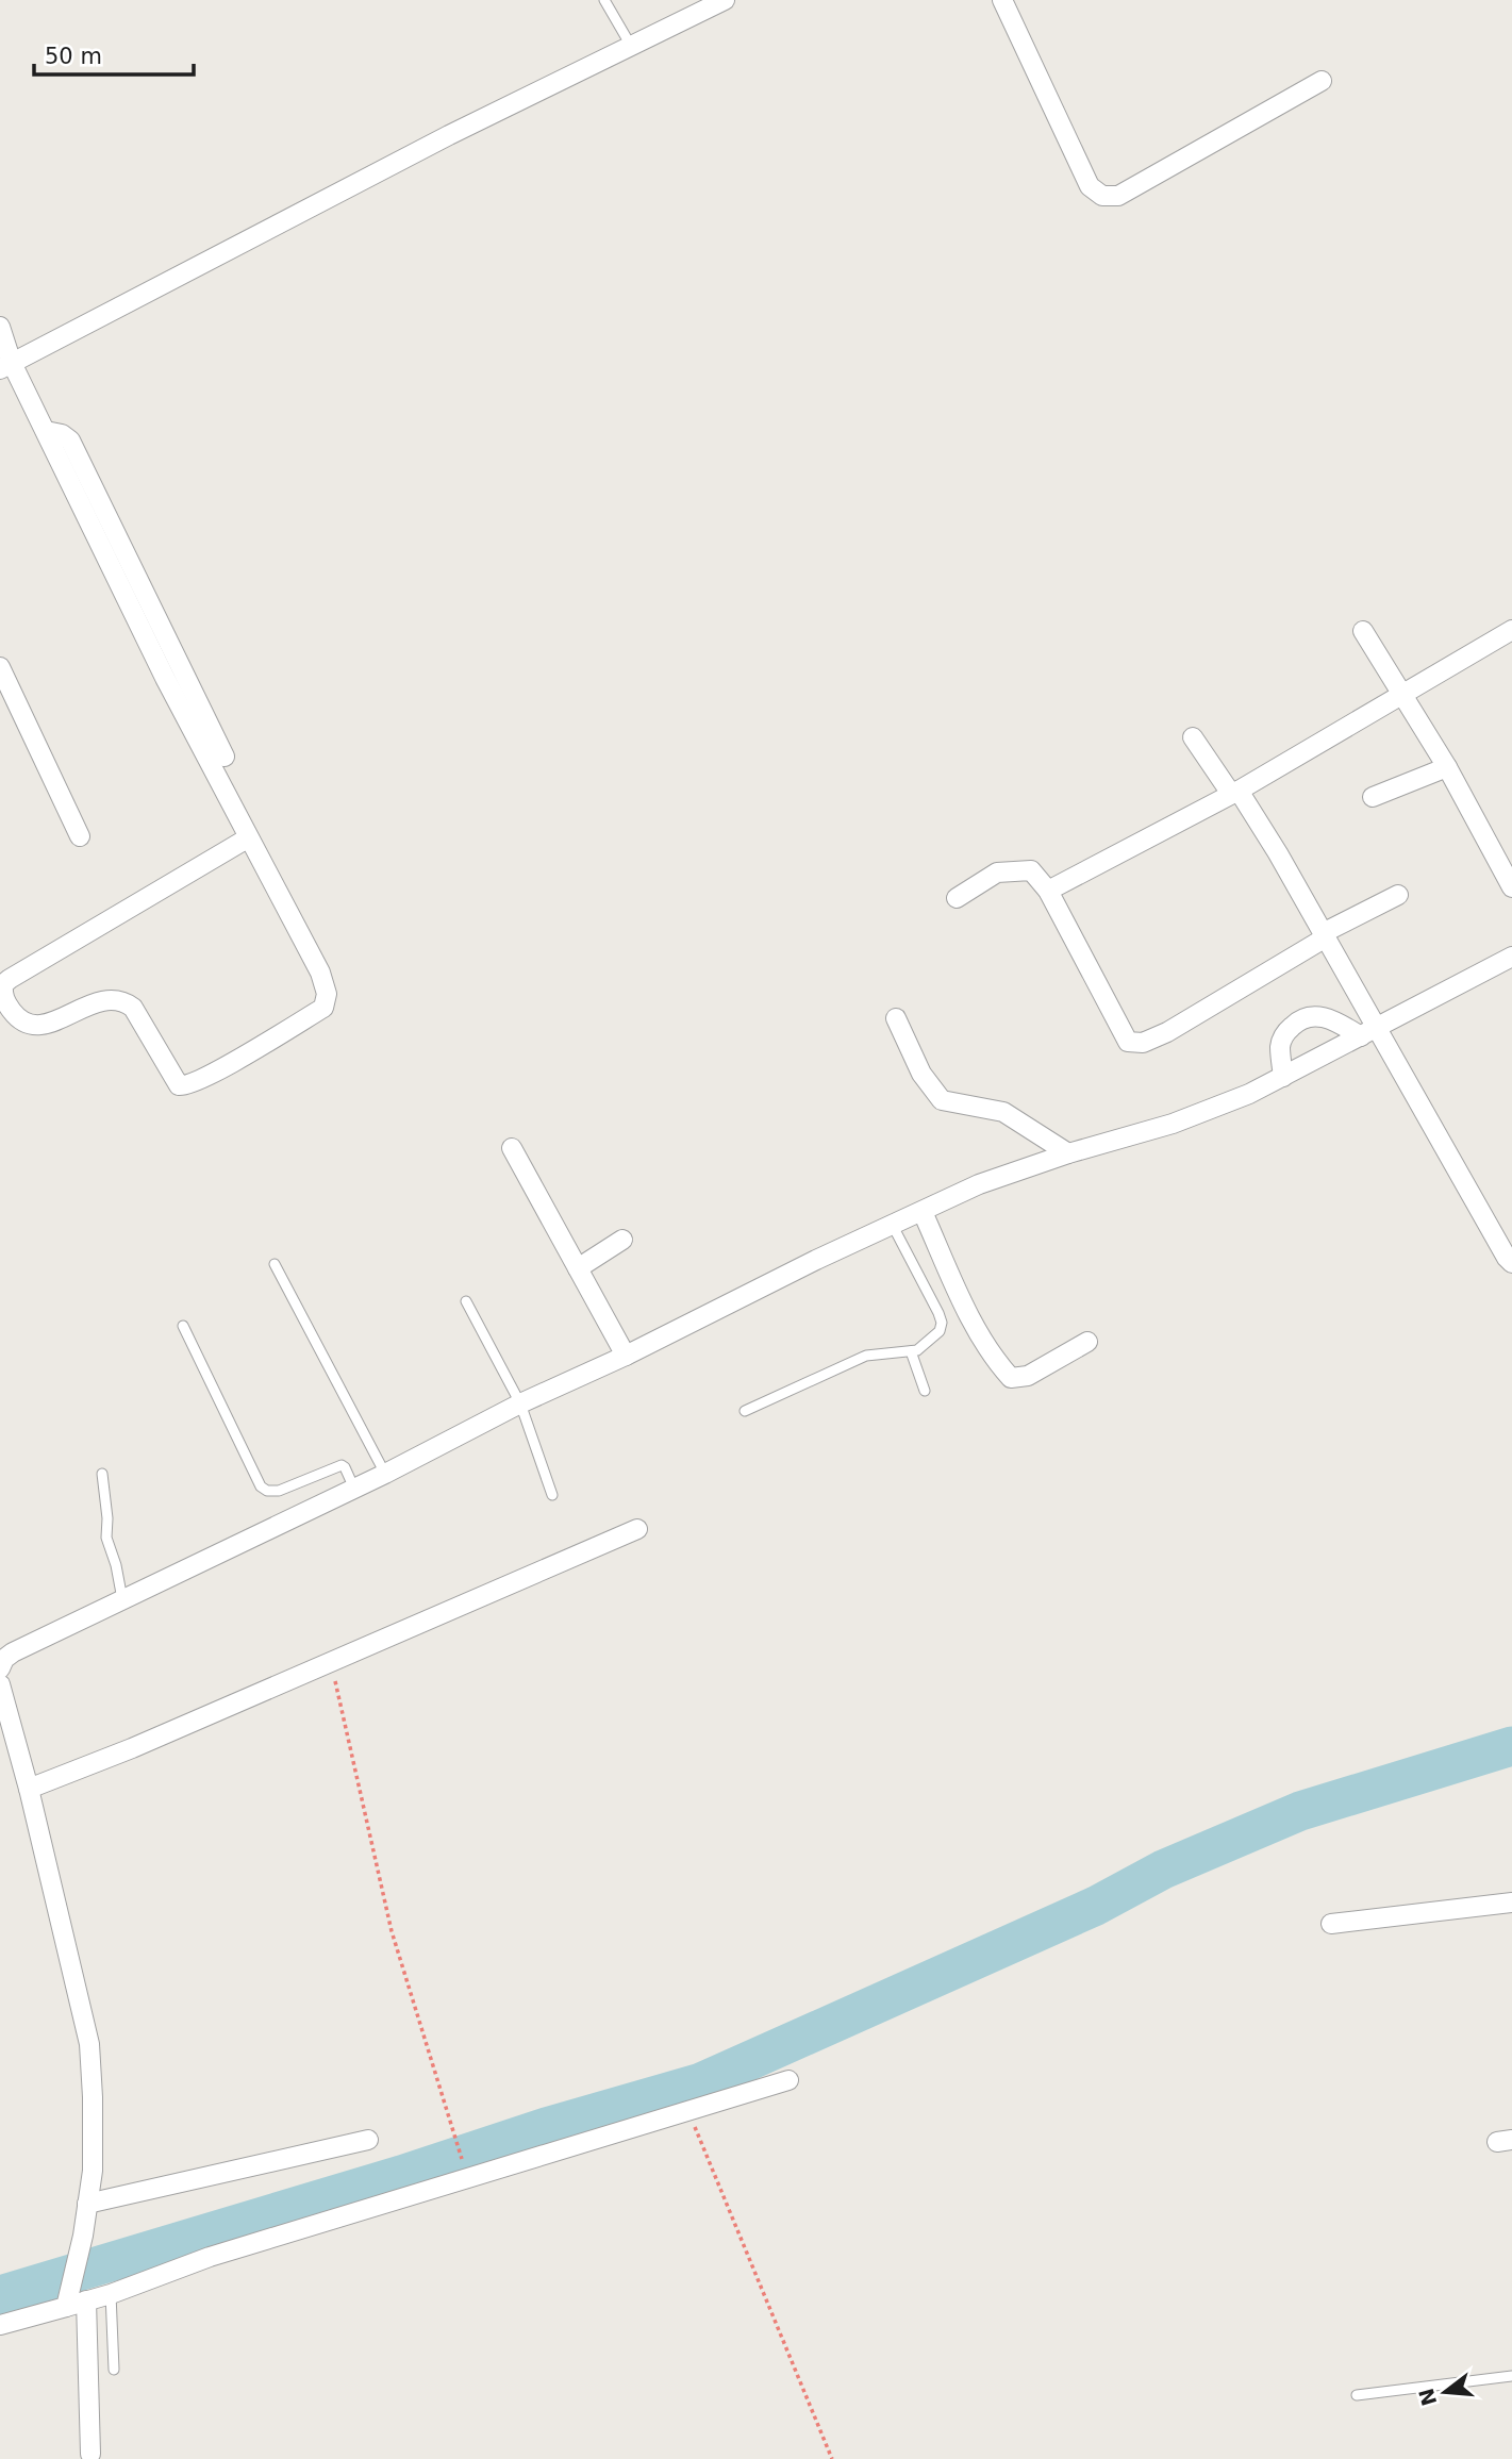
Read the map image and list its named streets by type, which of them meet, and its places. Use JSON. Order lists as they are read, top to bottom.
{
  "scale_bar": "50 m",
  "north": "left"
}
